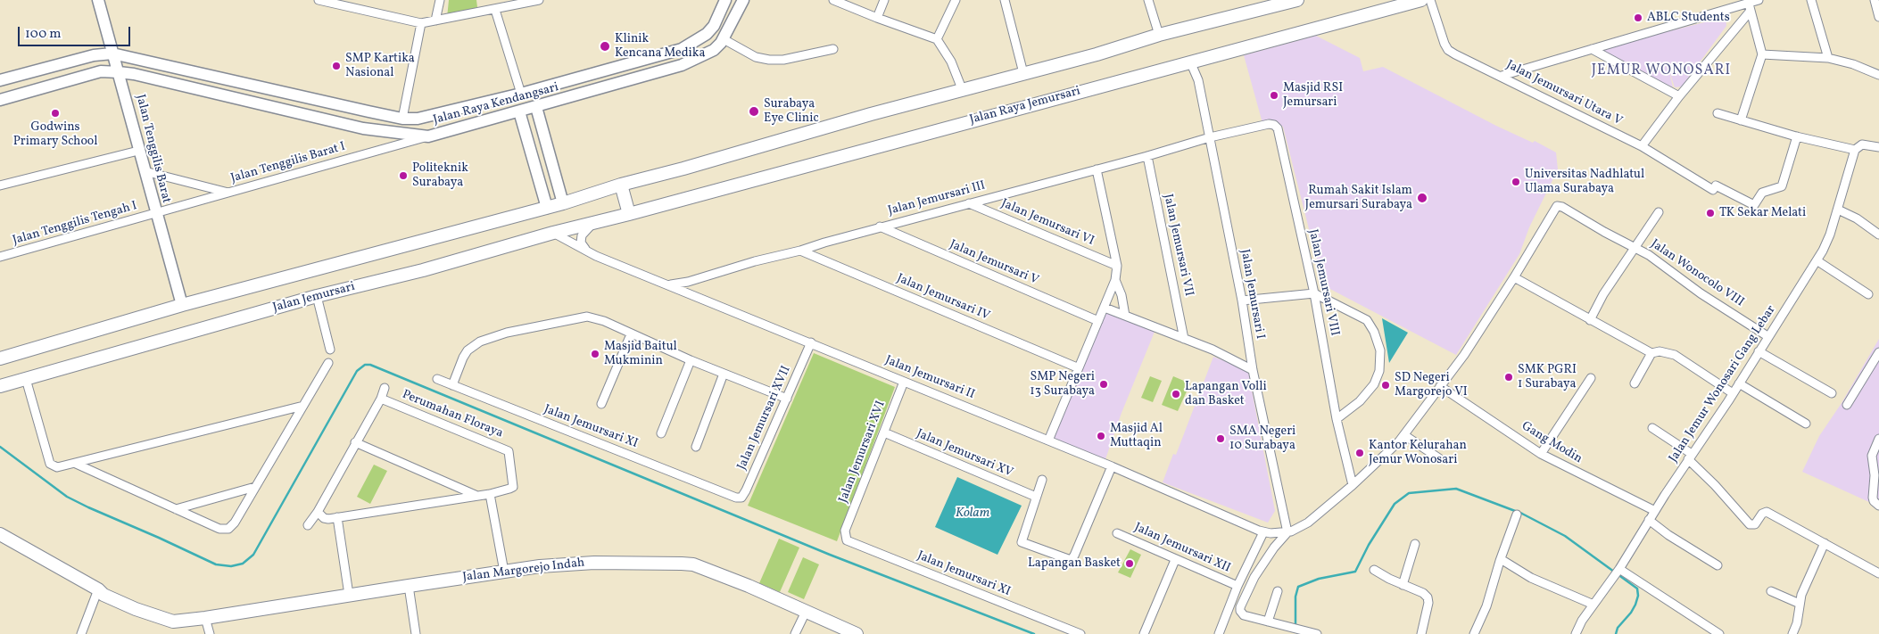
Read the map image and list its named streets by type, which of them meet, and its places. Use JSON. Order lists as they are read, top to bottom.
{
  "streets": {
    "main road": [
      "Jalan Raya Kendangsari",
      "Jalan Raya Jemursari",
      "Jalan Tenggilis Barat",
      "Jalan Jemursari",
      "Jalan Margorejo Indah"
    ],
    "street": [
      "Jalan Jemursari Utara V",
      "Jalan Tenggilis Barat I",
      "Jalan Jemursari III",
      "Jalan Jemursari VI",
      "Jalan Tenggilis Tengah I",
      "Jalan Jemursari VII",
      "Jalan Jemursari V",
      "Jalan Wonocolo VIII",
      "Jalan Jemursari VIII",
      "Jalan Jemursari I",
      "Jalan Jemursari IV",
      "Jalan Jemursari II",
      "Jalan Jemur Wonosari Gang Lebar",
      "Perumahan Floraya",
      "Jalan Jemursari XVII",
      "Jalan Jemursari XI",
      "Gang Modin",
      "Jalan Jemursari XVI",
      "Jalan Jemursari XV",
      "Jalan Jemursari XII"
    ]
  },
  "crossings": [
    ["Jalan Raya Kendangsari", "Jalan Tenggilis Barat"],
    ["Jalan Raya Kendangsari", "Jalan Tenggilis Barat I"],
    ["Jalan Raya Jemursari", "Jalan Jemursari I"],
    ["Jalan Raya Jemursari", "Jalan Jemursari"],
    ["Jalan Tenggilis Barat", "Jalan Tenggilis Barat I"],
    ["Jalan Tenggilis Barat", "Jalan Tenggilis Tengah I"],
    ["Jalan Tenggilis Barat I", "Jalan Tenggilis Tengah I"],
    ["Jalan Jemursari III", "Jalan Jemursari VI"],
    ["Jalan Jemursari III", "Jalan Jemursari VII"],
    ["Jalan Jemursari III", "Jalan Jemursari V"],
    ["Jalan Jemursari III", "Jalan Jemursari VIII"],
    ["Jalan Jemursari III", "Jalan Jemursari I"],
    ["Jalan Jemursari III", "Jalan Jemursari IV"],
    ["Jalan Jemursari III", "Jalan Jemursari II"],
    ["Jalan Jemursari VI", "Jalan Jemursari V"],
    ["Jalan Jemursari VI", "Jalan Jemursari IV"],
    ["Jalan Jemursari VI", "Jalan Jemursari II"],
    ["Jalan Wonocolo VIII", "Jalan Jemur Wonosari Gang Lebar"],
    ["Jalan Jemursari VIII", "Jalan Jemursari I"],
    ["Jalan Jemursari", "Jalan Jemursari II"],
    ["Jalan Jemursari II", "Jalan Jemursari XVII"],
    ["Jalan Jemursari II", "Jalan Jemursari XVI"],
    ["Jalan Jemur Wonosari Gang Lebar", "Gang Modin"],
    ["Jalan Jemursari XVII", "Jalan Jemursari XI"],
    ["Jalan Jemursari XI", "Jalan Jemursari XVI"],
    ["Jalan Jemursari XVI", "Jalan Jemursari XV"]
  ],
  "districts": ["JEMUR WONOSARI"],
  "water": ["Kolam"],
  "places": [
    "ABLC Students",
    "Klinik Kencana Medika",
    "SMP Kartika Nasional",
    "Masjid RSI Jemursari",
    "Surabaya Eye Clinic",
    "Godwins Primary School",
    "Politeknik Surabaya",
    "Universitas Nadhlatul Ulama Surabaya",
    "Rumah Sakit Islam Jemursari Surabaya",
    "TK Sekar Melati",
    "Masjid Baitul Mukminin",
    "SMK PGRI 1 Surabaya",
    "SMP Negeri 13 Surabaya",
    "SD Negeri Margorejo VI",
    "Lapangan Volli dan Basket",
    "Masjid Al Muttaqin",
    "SMA Negeri 10 Surabaya",
    "Kantor Kelurahan Jemur Wonosari",
    "Lapangan Basket"
  ],
  "scale_bar": "100 m"
}
